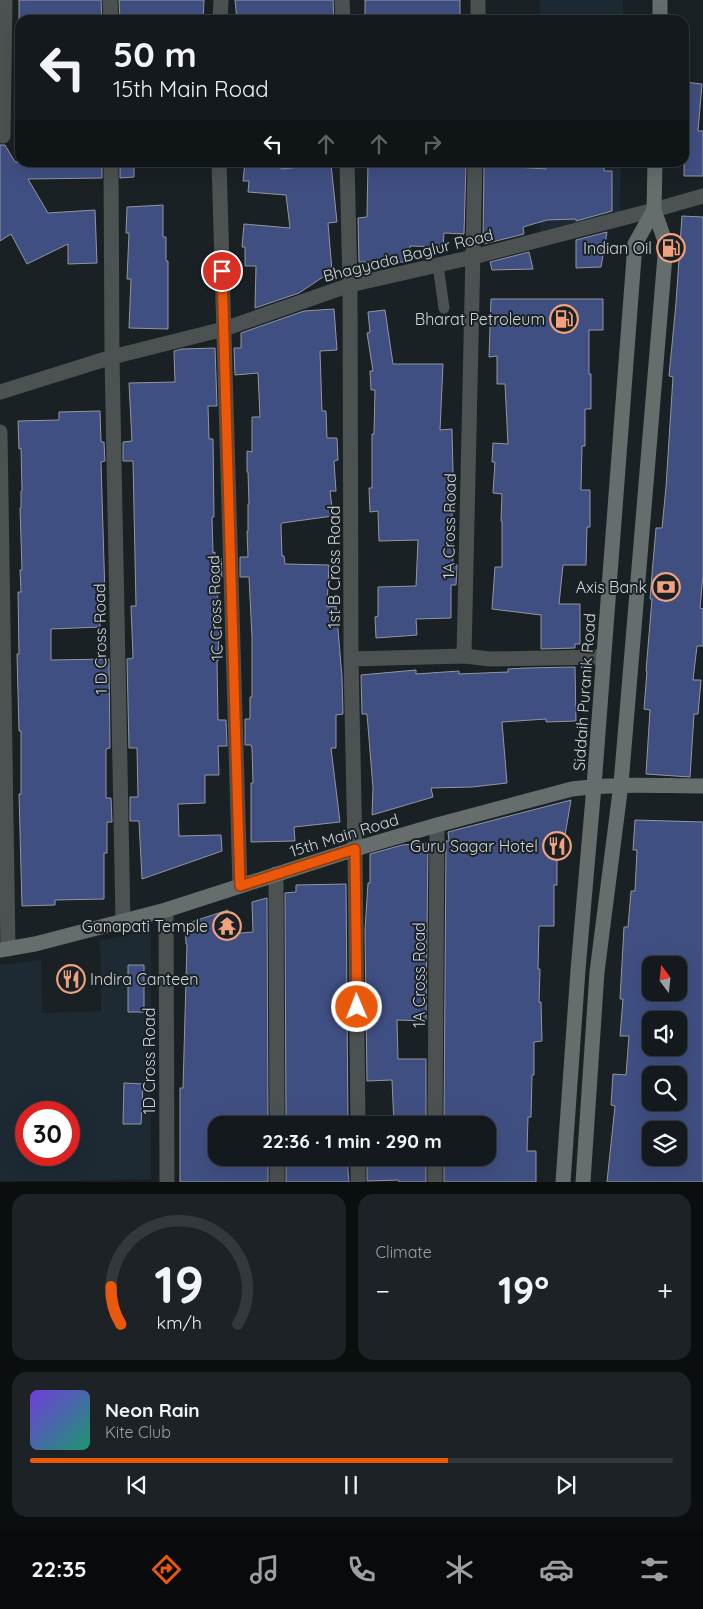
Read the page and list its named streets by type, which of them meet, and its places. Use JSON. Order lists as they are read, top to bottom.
{
  "streets": {
    "main road": ["Siddaih Puranik Road", "15th Main Road"],
    "street": [
      "Bhagyada Baglur Road",
      "1A Cross Road",
      "1st B Cross Road",
      "1C Cross Road",
      "1 D Cross Road",
      "1D Cross Road"
    ]
  },
  "crossings": [
    ["Bhagyada Baglur Road", "1A Cross Road"],
    ["Bhagyada Baglur Road", "1st B Cross Road"],
    ["Bhagyada Baglur Road", "1C Cross Road"],
    ["Bhagyada Baglur Road", "1 D Cross Road"],
    ["Bhagyada Baglur Road", "Siddaih Puranik Road"],
    ["1A Cross Road", "15th Main Road"],
    ["1st B Cross Road", "15th Main Road"],
    ["1C Cross Road", "15th Main Road"],
    ["1 D Cross Road", "15th Main Road"],
    ["Siddaih Puranik Road", "15th Main Road"],
    ["15th Main Road", "1D Cross Road"]
  ],
  "places": {
    "fuel station": ["Indian Oil", "Bharat Petroleum"],
    "bank": ["Axis Bank"],
    "restaurant": ["Guru Sagar Hotel", "Indira Canteen"],
    "temple": ["Ganapati Temple"]
  },
  "north": "top",
  "page": {
    "turn": ["50 m", "15th Main Road"],
    "limit": "30",
    "trip": "22:36 · 1 min · 290 m",
    "tile": "Climate",
    "heat": ["−", "19°", "+"],
    "song": ["Neon Rain", "Kite Club"],
    "tabs": "22:35",
    "gauge": ["19", "km/h"]
  }
}
